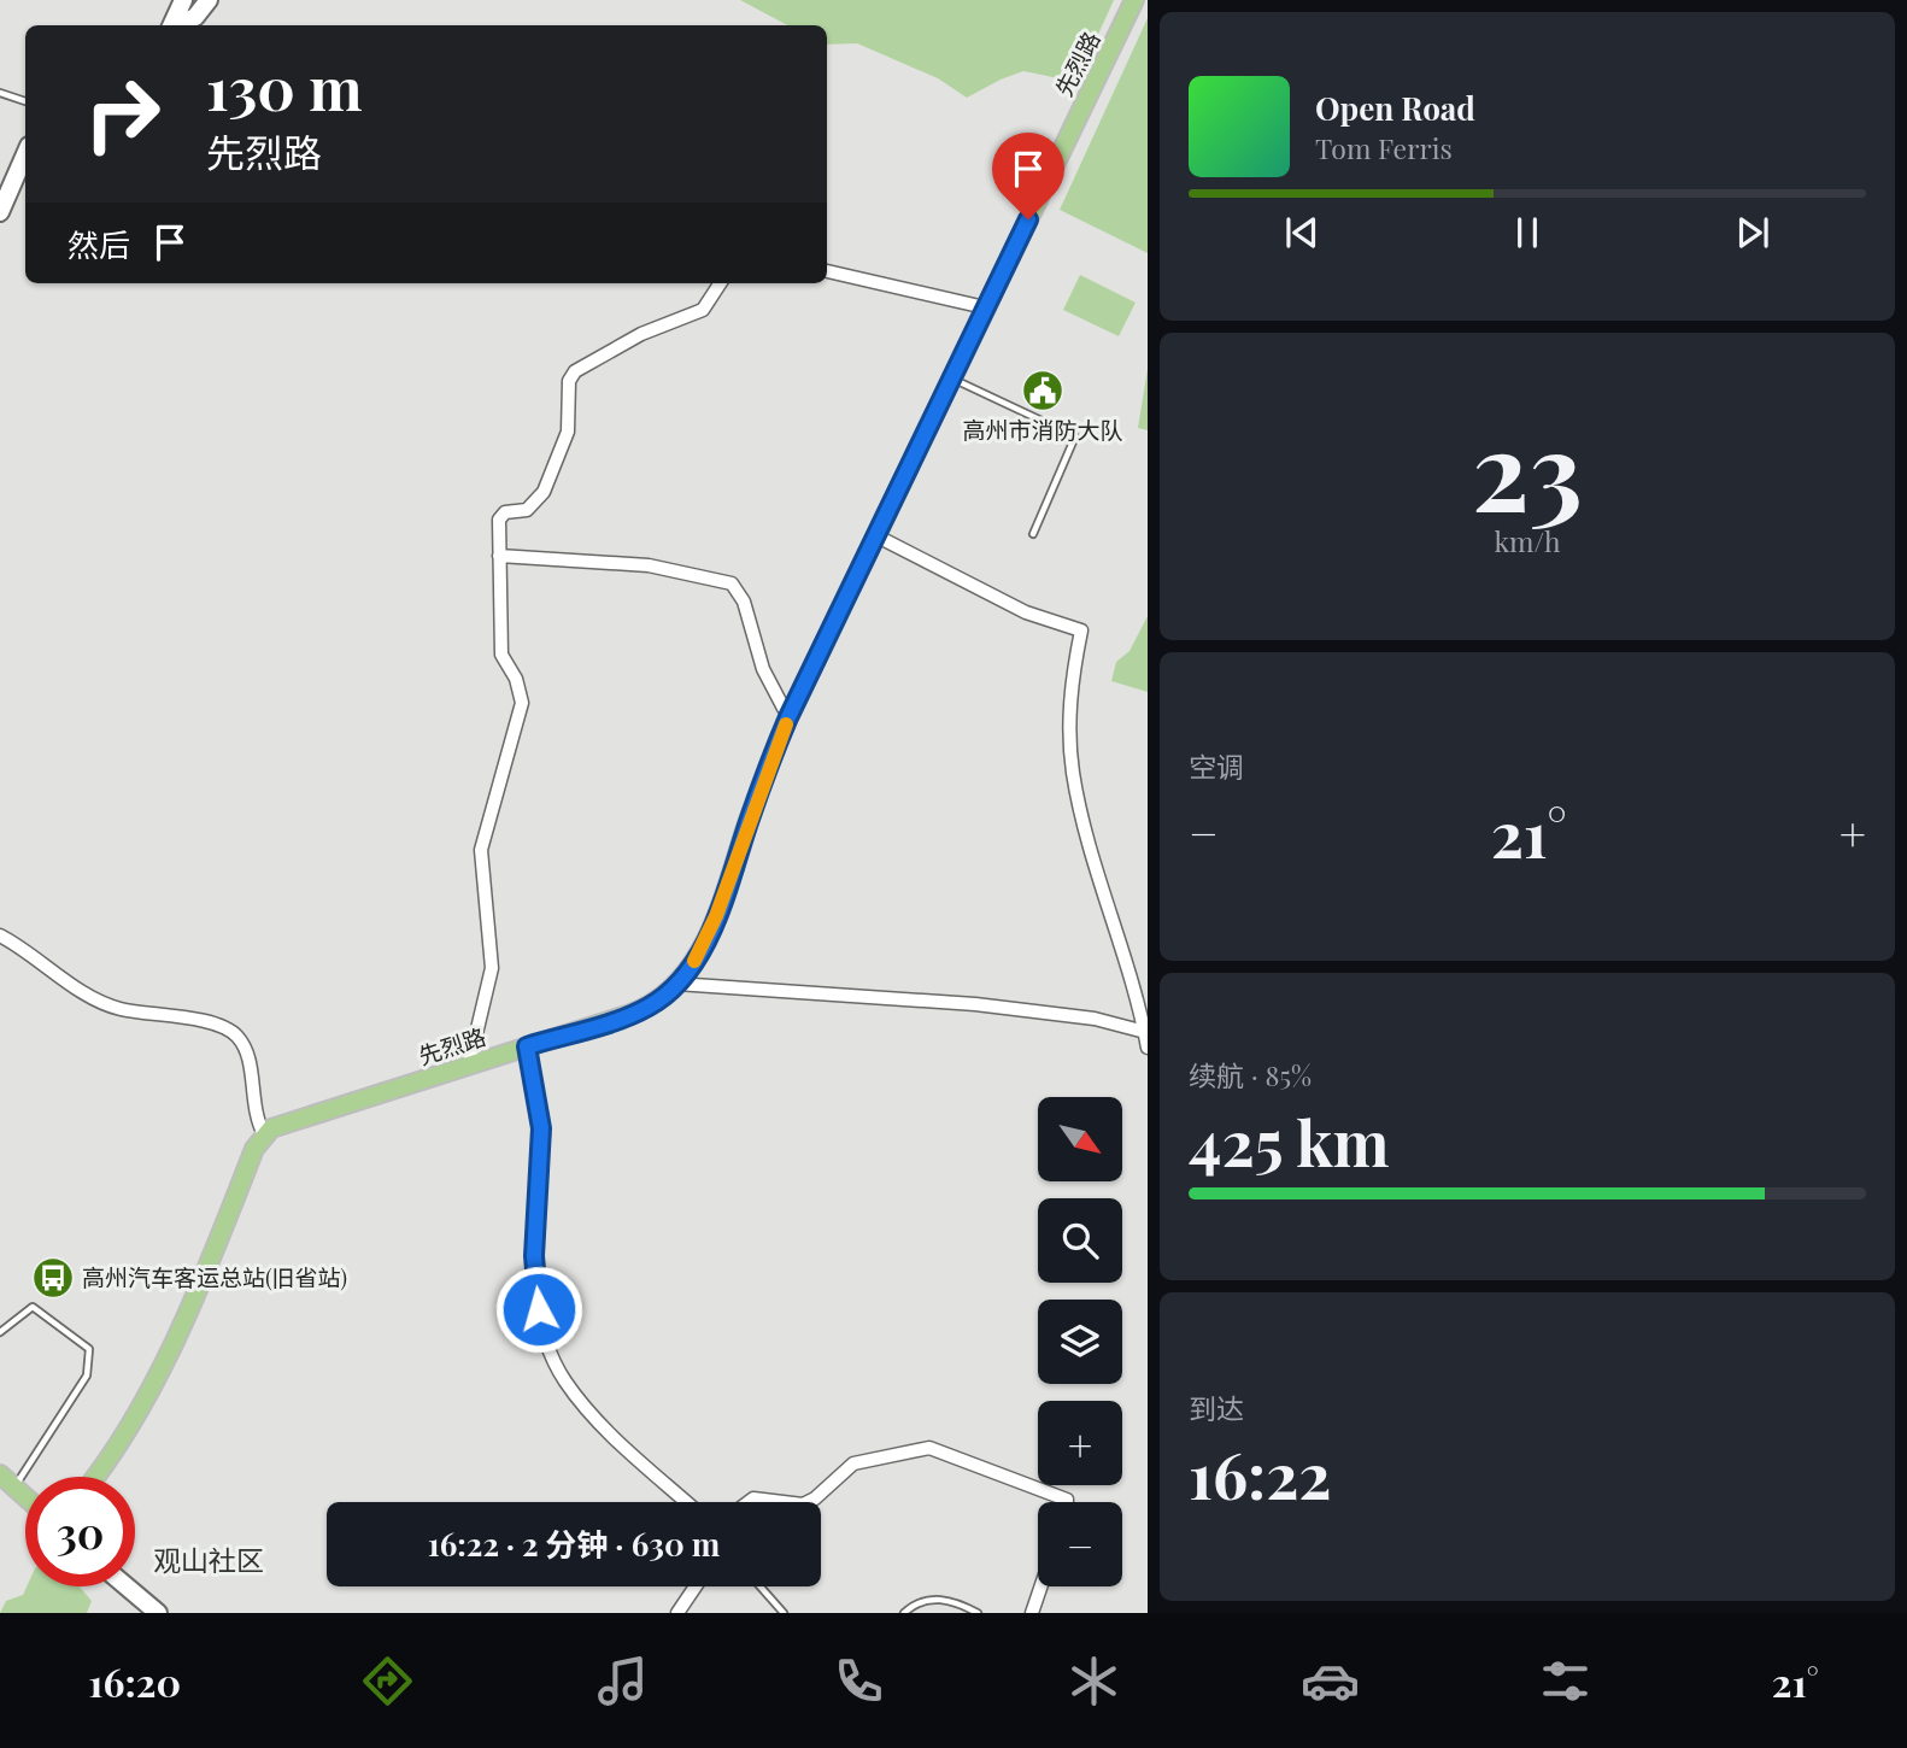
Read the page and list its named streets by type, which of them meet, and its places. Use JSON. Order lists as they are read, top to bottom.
{
  "streets": {
    "main road": ["先烈路"]
  },
  "districts": ["观山社区"],
  "places": {
    "public building": ["高州市消防大队"],
    "bus stop": ["高州汽车客运总站(旧省站)"]
  },
  "north": "bottom right",
  "page": {
    "turn": ["130 m", "先烈路"],
    "song": ["Open Road", "Tom Ferris"],
    "then": "然后",
    "tile": [
      ["23", "km/h"],
      "空调",
      ["续航 · 85%", "425 km"],
      ["到达", "16:22"]
    ],
    "heat": ["−", "21°", "+"],
    "map_buttons": ["+", "−"],
    "limit": "30",
    "trip": "16:22 · 2 分钟 · 630 m",
    "tabs": ["16:20", "21°"]
  }
}
